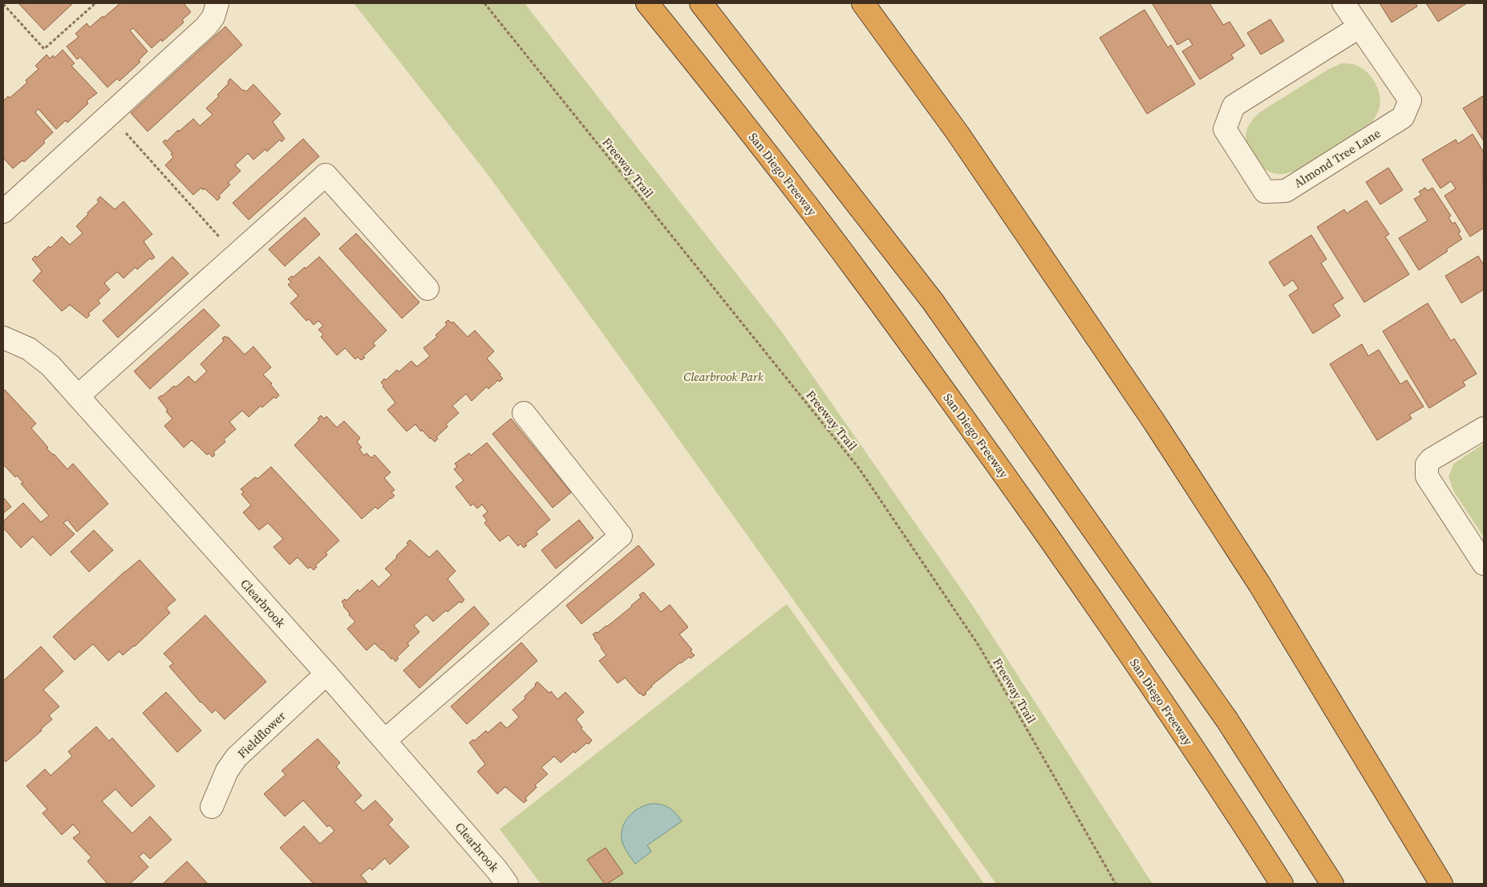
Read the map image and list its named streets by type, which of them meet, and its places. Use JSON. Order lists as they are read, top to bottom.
{
  "streets": {
    "highway": ["San Diego Freeway"],
    "street": ["Almond Tree Lane", "Clearbrook", "Fieldflower"],
    "path": ["Freeway Trail"]
  },
  "crossings": [
    ["Clearbrook", "Fieldflower"]
  ],
  "parks": ["Clearbrook Park"]
}
